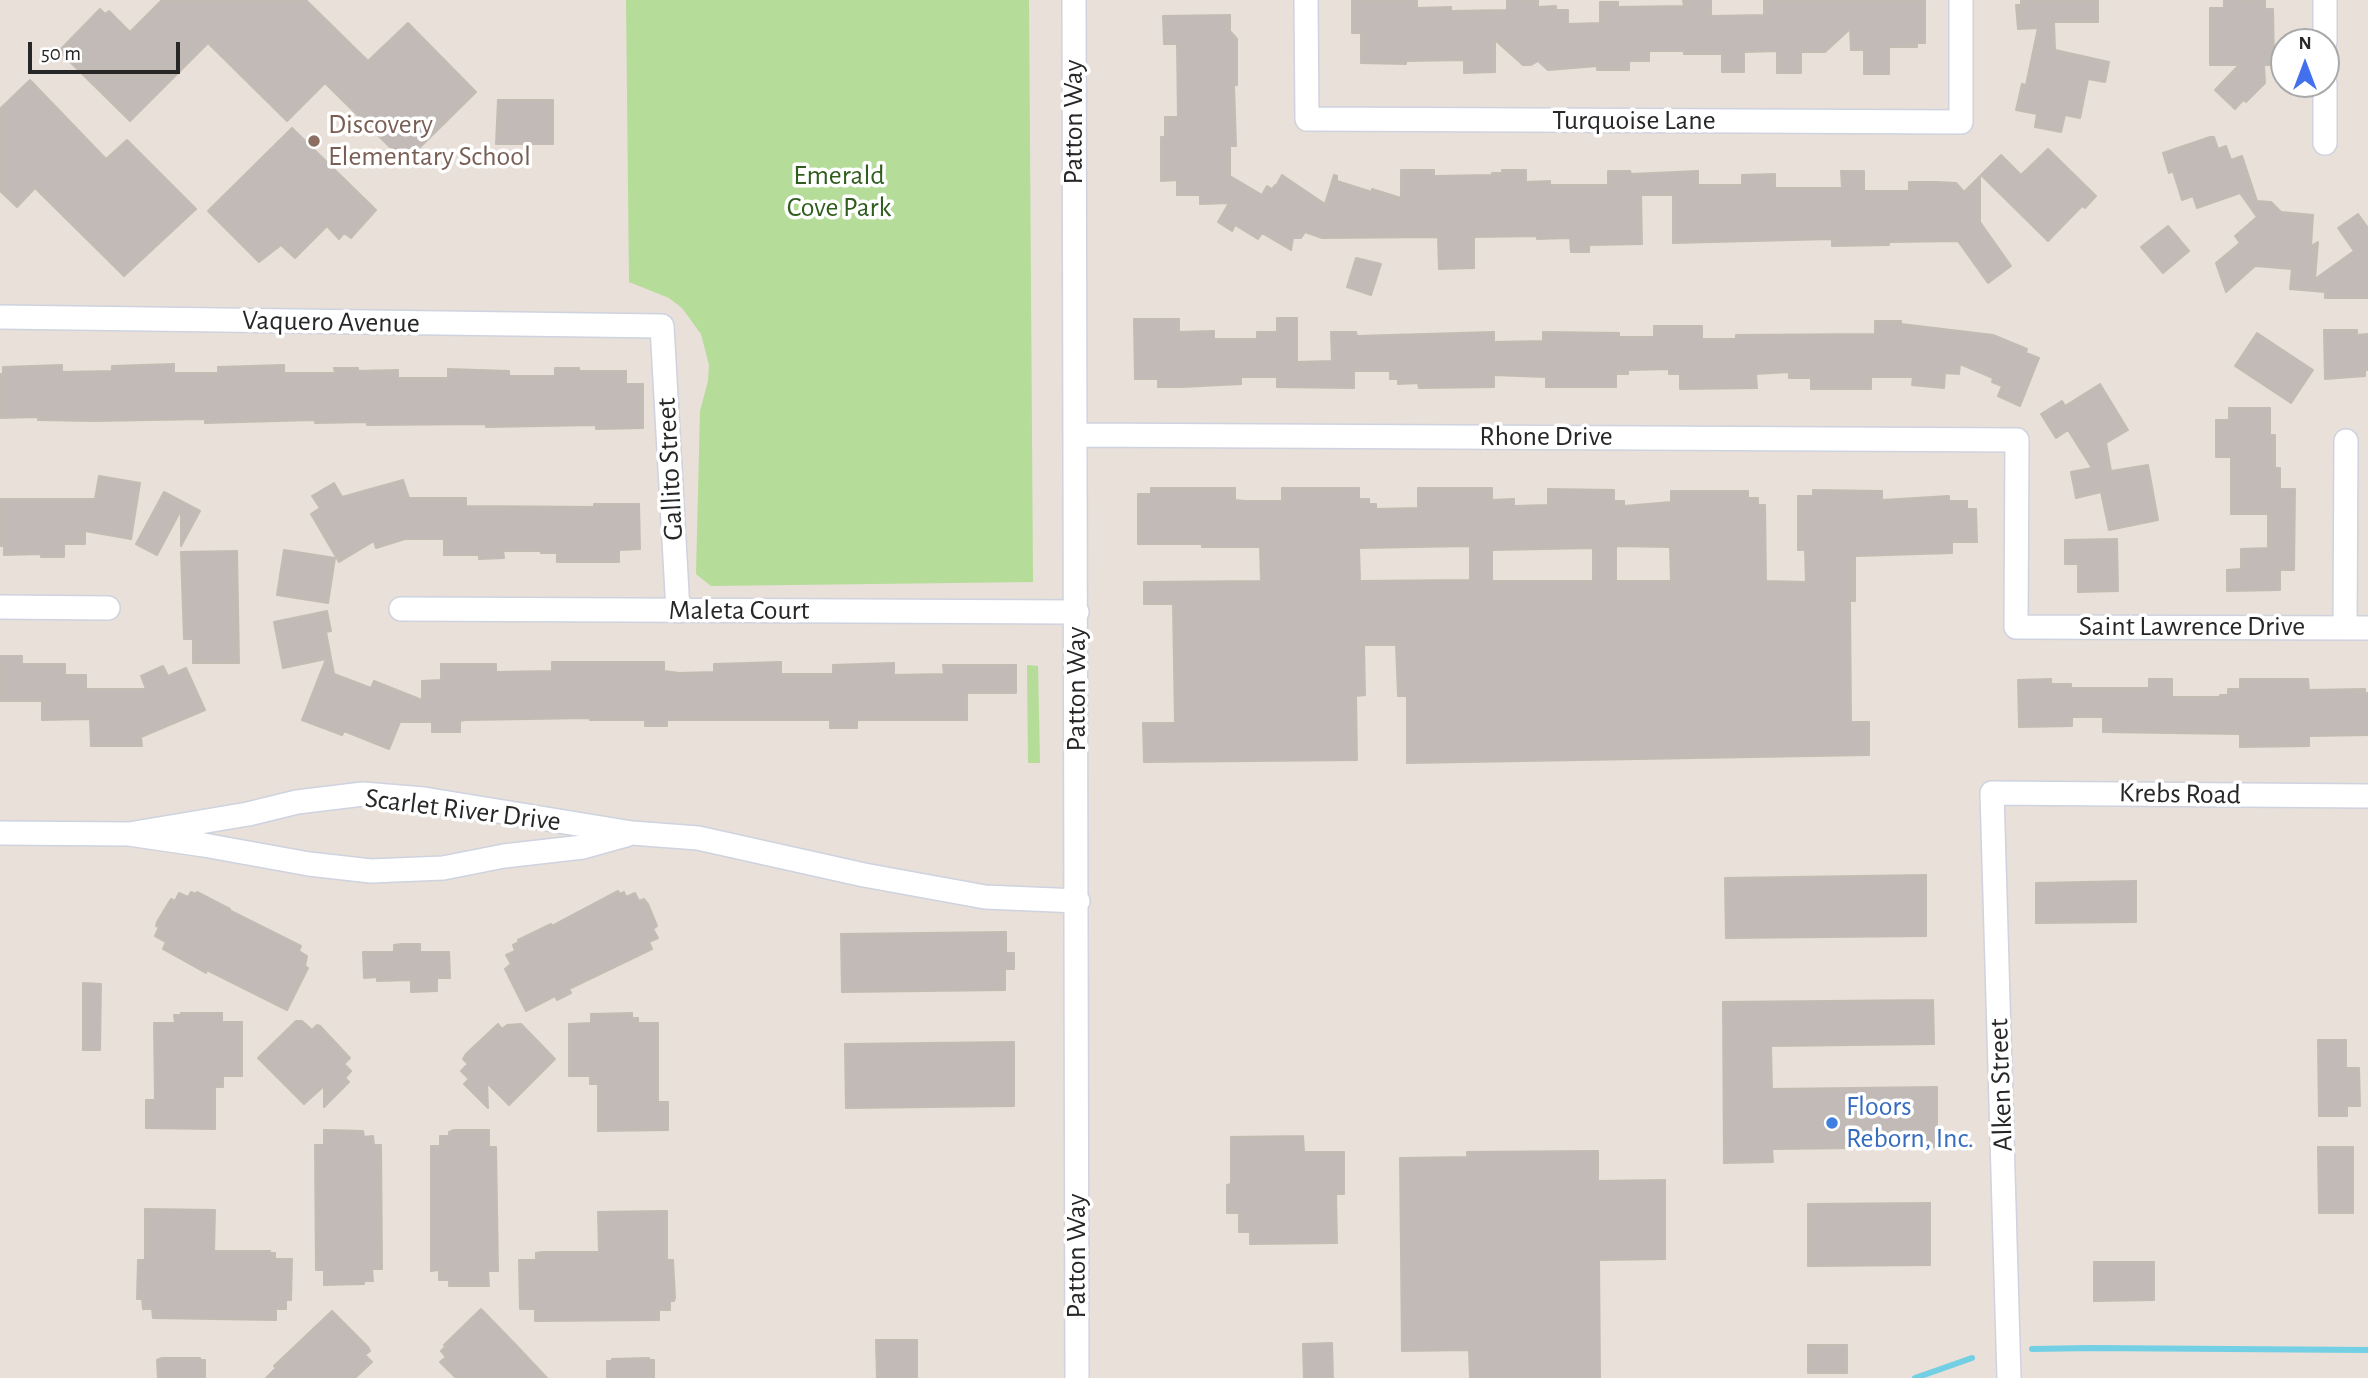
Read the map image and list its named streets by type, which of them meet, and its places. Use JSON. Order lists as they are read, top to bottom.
{
  "streets": {
    "street": [
      "Turquoise Lane",
      "Patton Way",
      "Vaquero Avenue",
      "Rhone Drive",
      "Gallito Street",
      "Maleta Court",
      "Saint Lawrence Drive",
      "Krebs Road",
      "Scarlet River Drive",
      "Alken Street"
    ]
  },
  "crossings": [
    ["Patton Way", "Rhone Drive"],
    ["Patton Way", "Maleta Court"],
    ["Patton Way", "Scarlet River Drive"],
    ["Vaquero Avenue", "Gallito Street"],
    ["Rhone Drive", "Saint Lawrence Drive"],
    ["Gallito Street", "Maleta Court"],
    ["Krebs Road", "Alken Street"]
  ],
  "parks": ["Emerald Cove Park"],
  "places": ["Discovery Elementary School", "Floors Reborn, Inc."],
  "scale_bar": "50 m",
  "north": "top"
}
